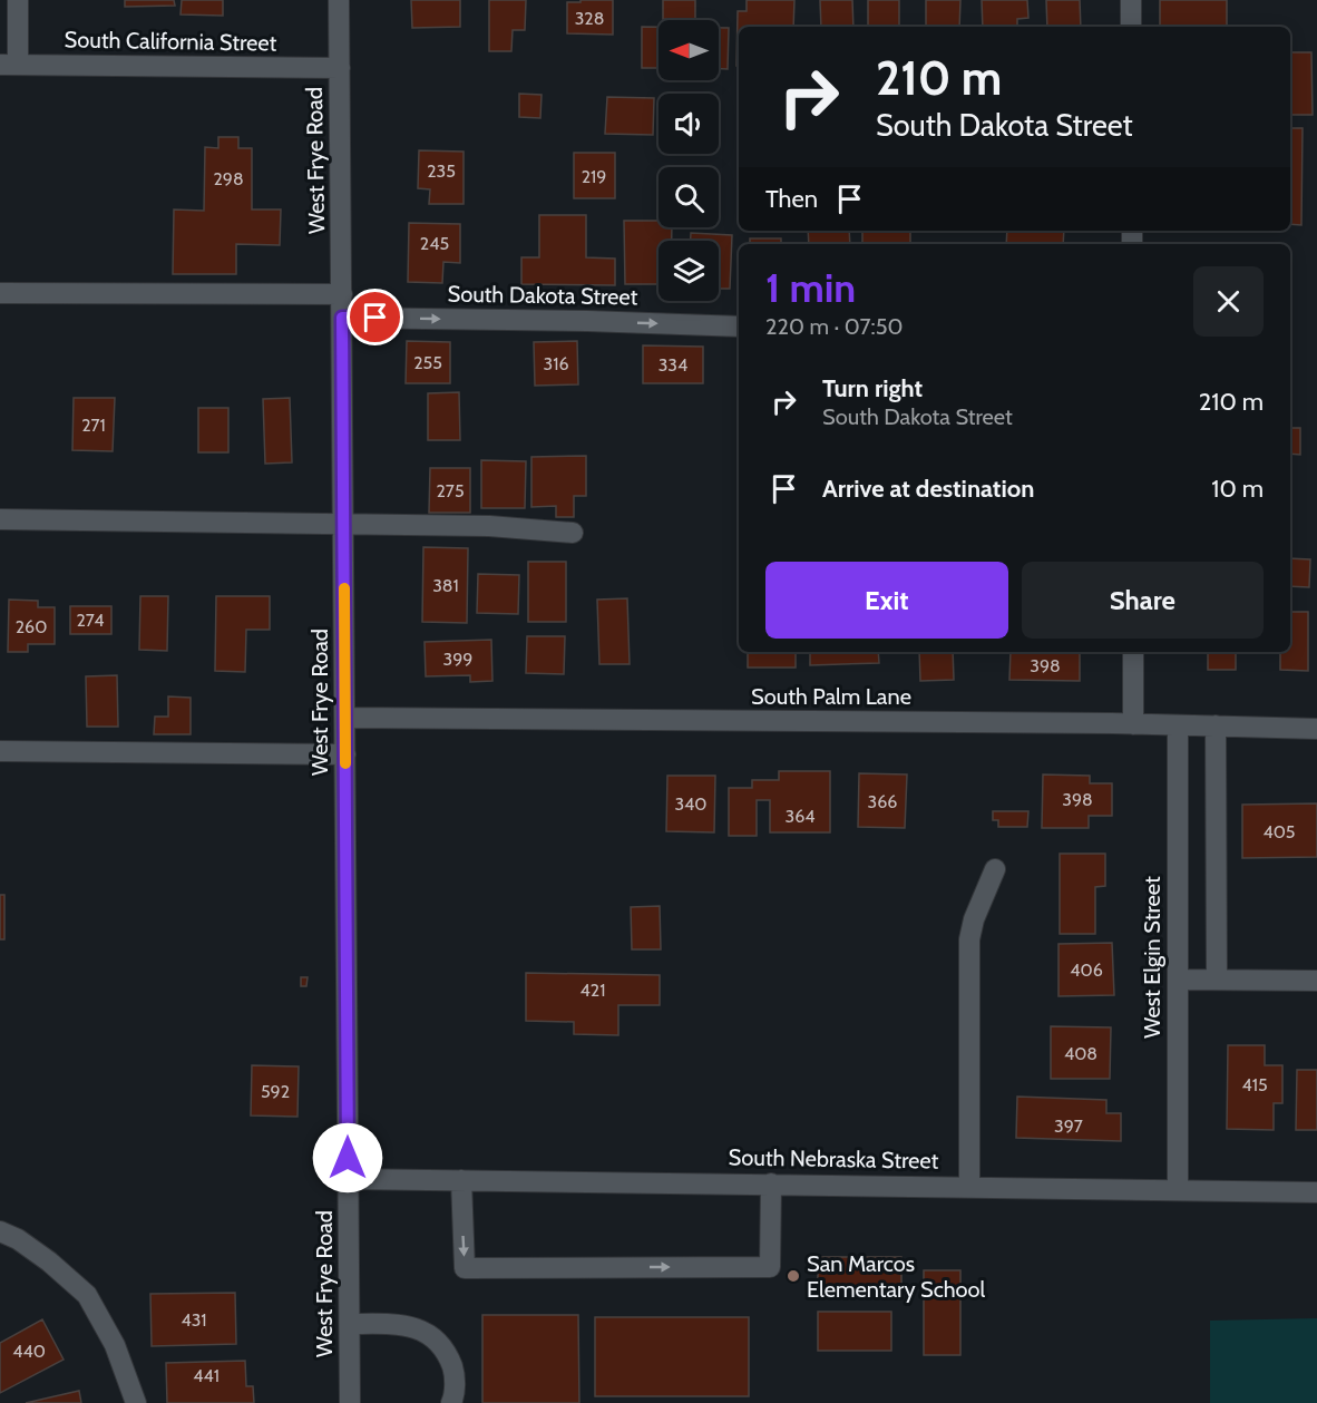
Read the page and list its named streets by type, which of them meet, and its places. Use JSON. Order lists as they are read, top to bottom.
{
  "streets": {
    "street": [
      "South California Street",
      "West Frye Road",
      "South Dakota Street",
      "South Palm Lane",
      "West Elgin Street",
      "South Nebraska Street"
    ]
  },
  "crossings": [
    ["South California Street", "West Frye Road"],
    ["West Frye Road", "South Dakota Street"],
    ["West Frye Road", "South Palm Lane"],
    ["West Frye Road", "South Nebraska Street"],
    ["South Palm Lane", "West Elgin Street"],
    ["West Elgin Street", "South Nebraska Street"]
  ],
  "one_way": ["South Dakota Street"],
  "places": ["San Marcos Elementary School"],
  "house_numbers": [
    "328",
    "235",
    "219",
    "298",
    "245",
    "255",
    "316",
    "334",
    "271",
    "275",
    "381",
    "274",
    "260",
    "399",
    "398",
    "398",
    "366",
    "340",
    "364",
    "405",
    "406",
    "421",
    "408",
    "415",
    "592",
    "397",
    "431",
    "440",
    "441"
  ],
  "north": "left",
  "page": {
    "turn": ["210 m", "South Dakota Street"],
    "then": "Then",
    "heading": ["1 min", "220 m · 07:50"],
    "list": [
      {
        "name": "Turn right",
        "note": "South Dakota Street",
        "value": "210 m"
      },
      {
        "name": "Arrive at destination",
        "value": "10 m"
      }
    ],
    "buttons": ["Exit", "Share"]
  }
}
